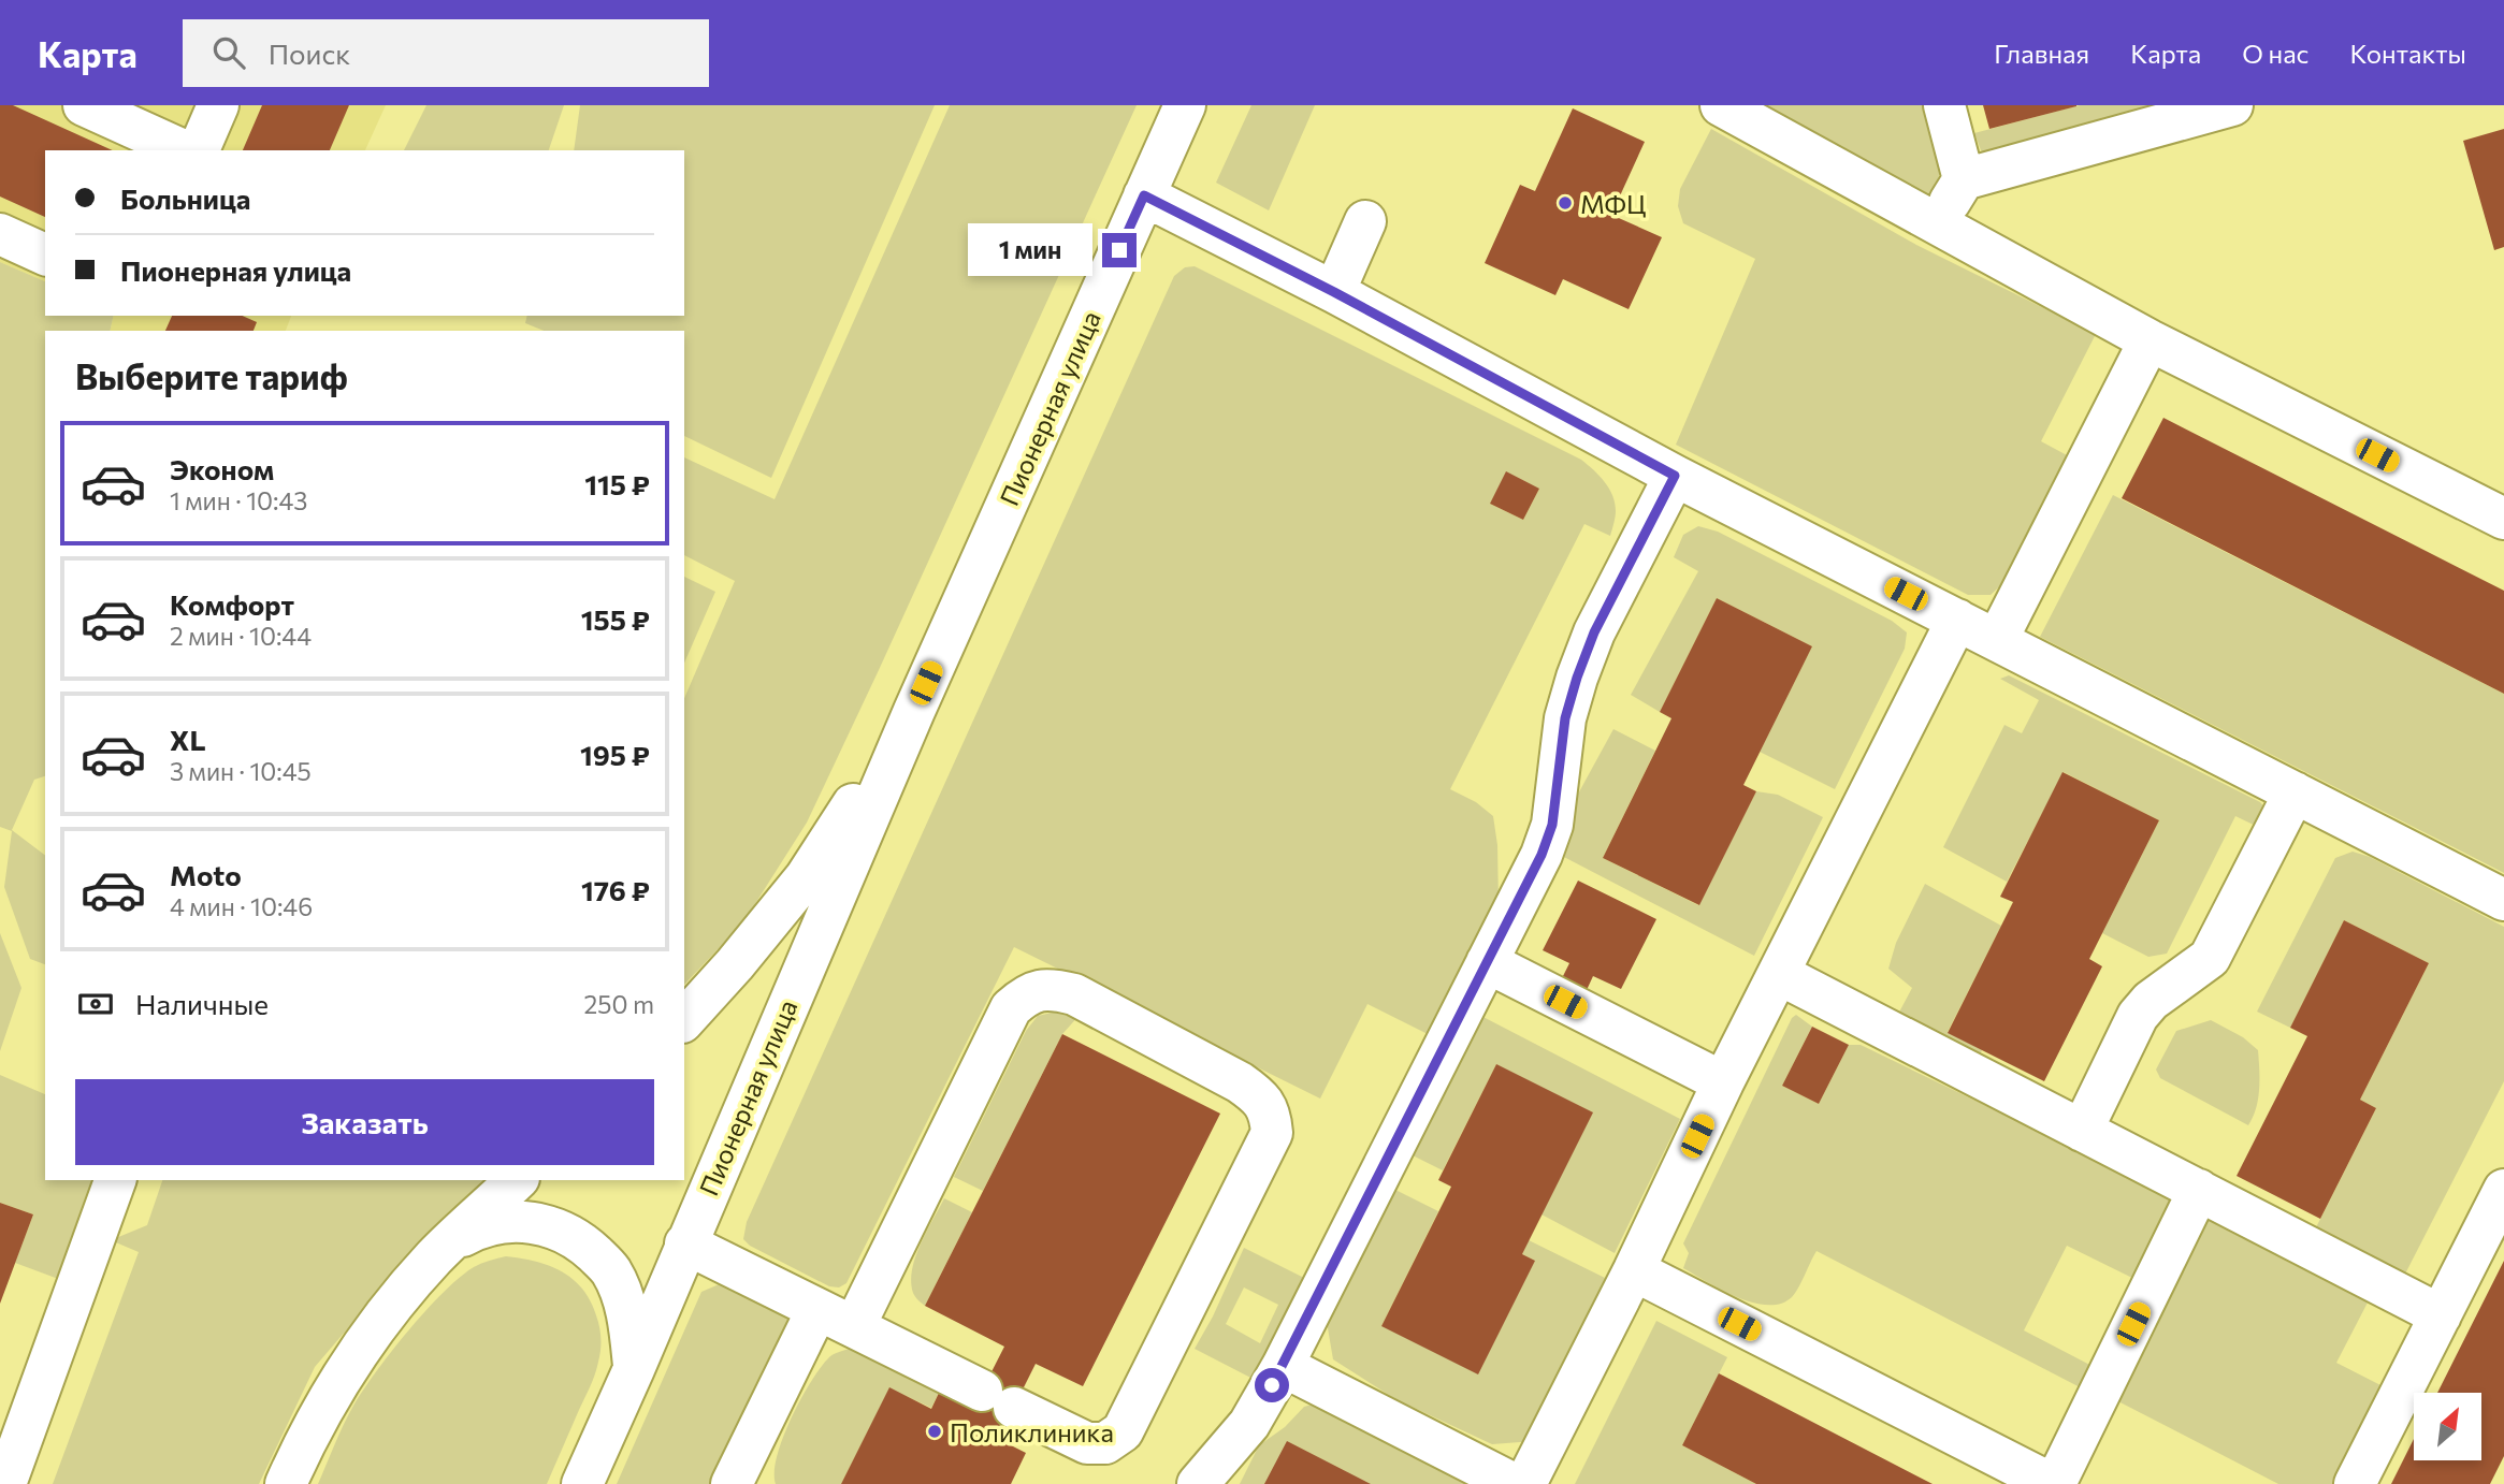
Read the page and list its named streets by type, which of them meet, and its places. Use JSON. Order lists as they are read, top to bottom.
{
  "streets": {
    "street": ["Пионерная улица"]
  },
  "places": ["МФЦ", "Поликлиника"],
  "north": "top right",
  "page": {
    "header": "Карта",
    "search": "Поиск",
    "nav": [
      "Главная",
      "Карта",
      "О нас",
      "Контакты"
    ],
    "banner": ["Больница", "Пионерная улица"],
    "bubble": "1 мин",
    "heading": "Выберите тариф",
    "list": [
      {
        "name": "Эконом",
        "note": "1 мин · 10:43",
        "value": "115 ₽"
      },
      {
        "name": "Комфорт",
        "note": "2 мин · 10:44",
        "value": "155 ₽"
      },
      {
        "name": "XL",
        "note": "3 мин · 10:45",
        "value": "195 ₽"
      },
      {
        "name": "Moto",
        "note": "4 мин · 10:46",
        "value": "176 ₽"
      }
    ],
    "pay": ["Наличные", "250 m"],
    "buttons": "Заказать"
  }
}
